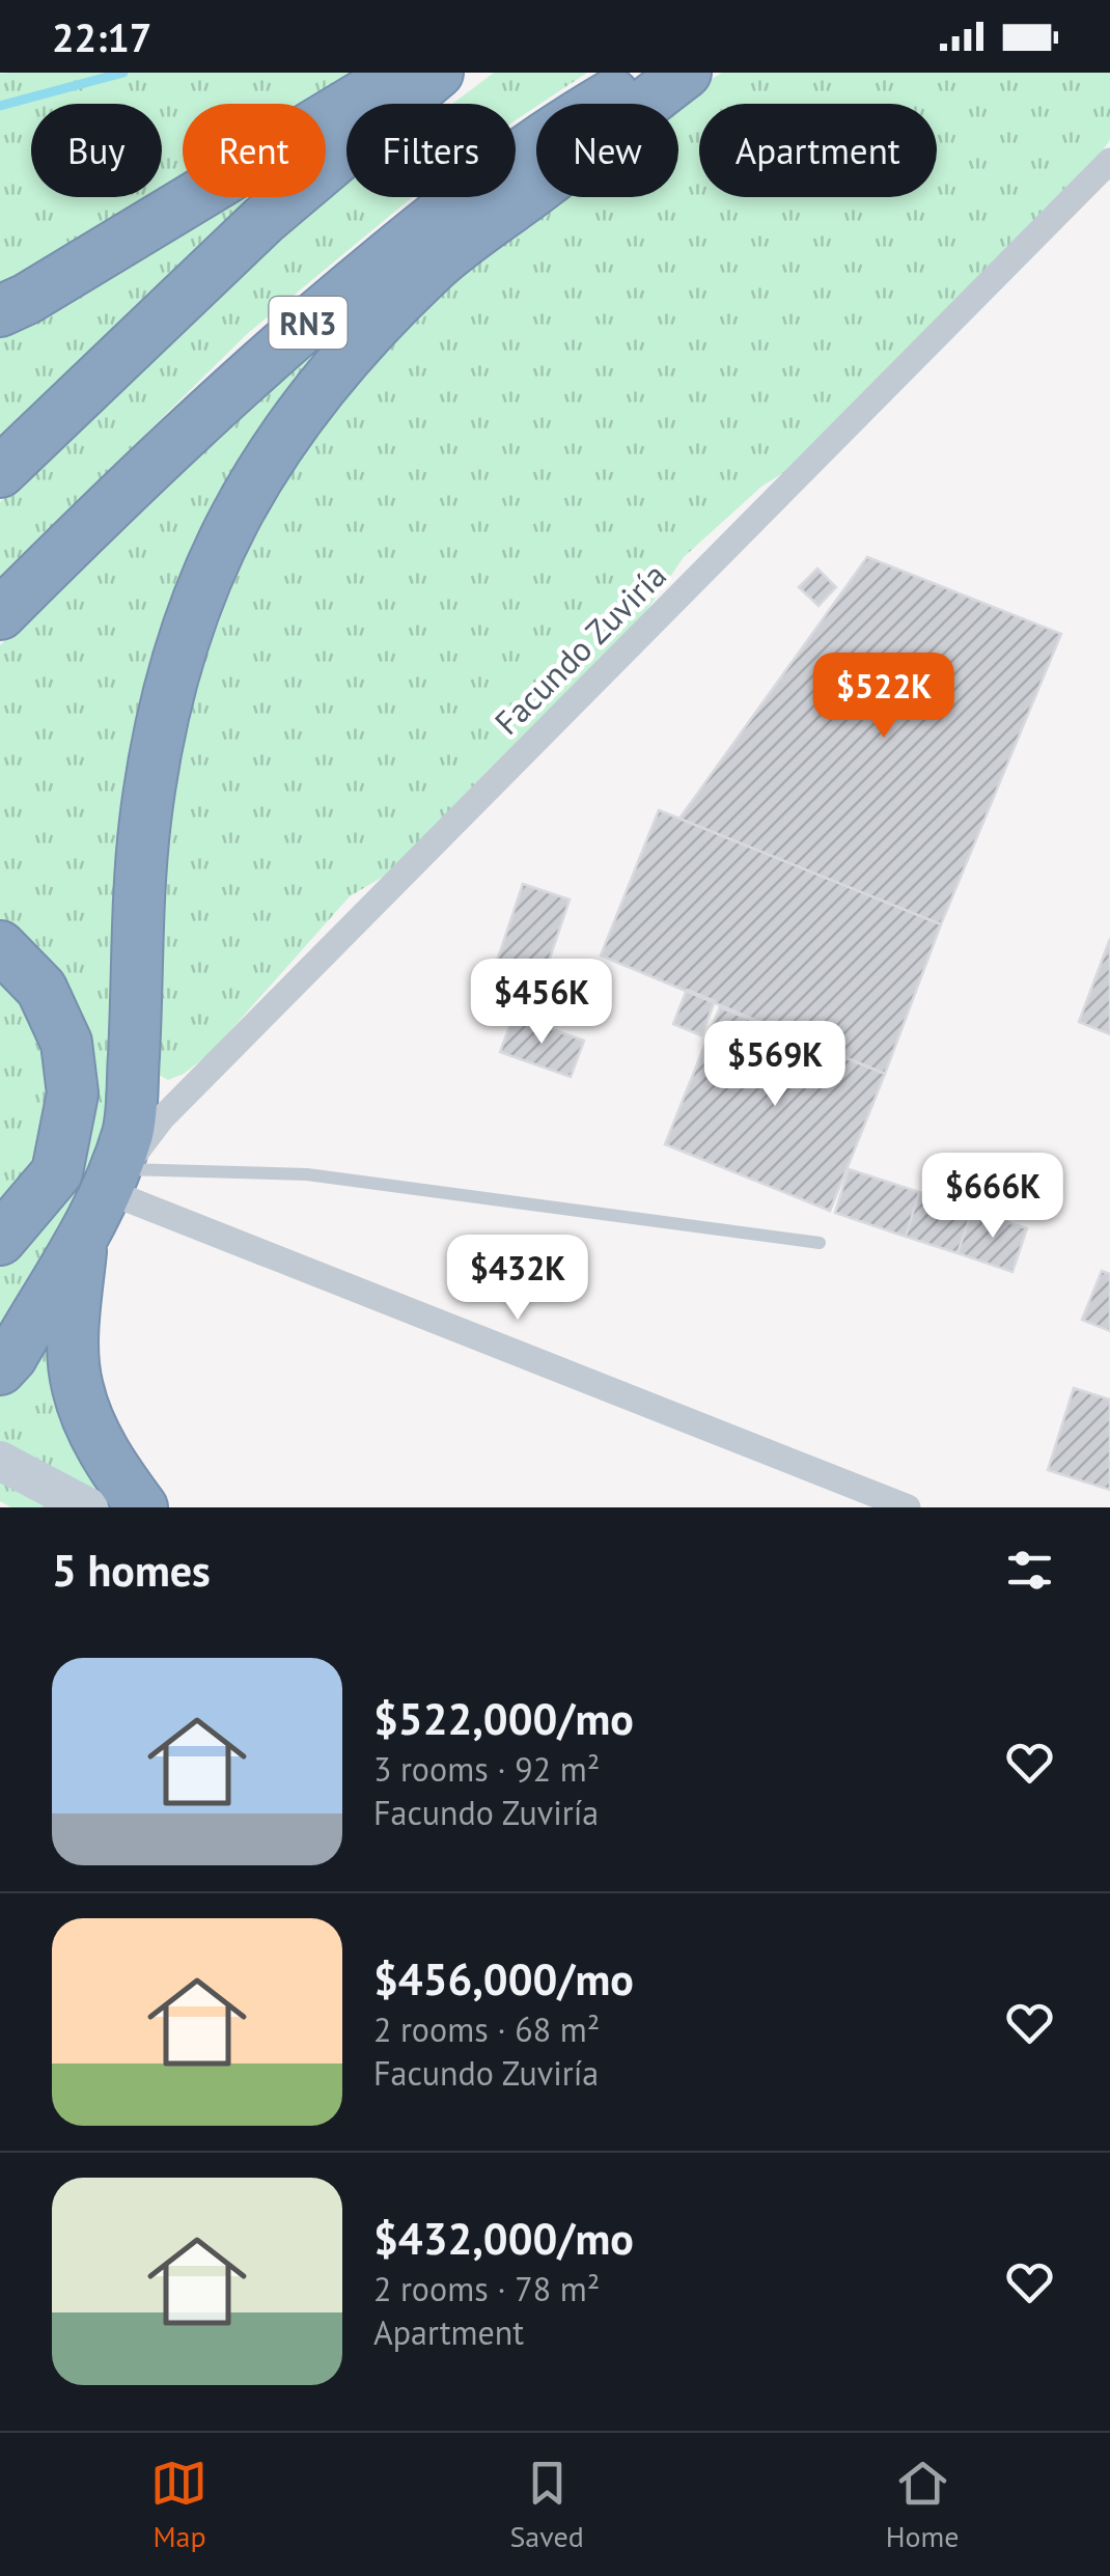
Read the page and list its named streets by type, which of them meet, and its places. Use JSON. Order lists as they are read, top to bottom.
{
  "streets": {
    "highway": ["RN3"],
    "street": ["Facundo Zuviría"]
  },
  "page": {
    "status": "22:17",
    "chip": [
      "Buy",
      "Rent",
      "Filters",
      "New",
      "Apartment"
    ],
    "price": [
      "$522K",
      "$456K",
      "$569K",
      "$666K",
      "$432K"
    ],
    "heading": "5 homes",
    "list": [
      {
        "name": "$522,000/mo",
        "note": "3 rooms · 92 m² · Facundo Zuviría"
      },
      {
        "name": "$456,000/mo",
        "note": "2 rooms · 68 m² · Facundo Zuviría"
      },
      {
        "name": "$432,000/mo",
        "note": "2 rooms · 78 m² · Apartment"
      }
    ],
    "tabs": ["Map", "Saved", "Home"]
  }
}
